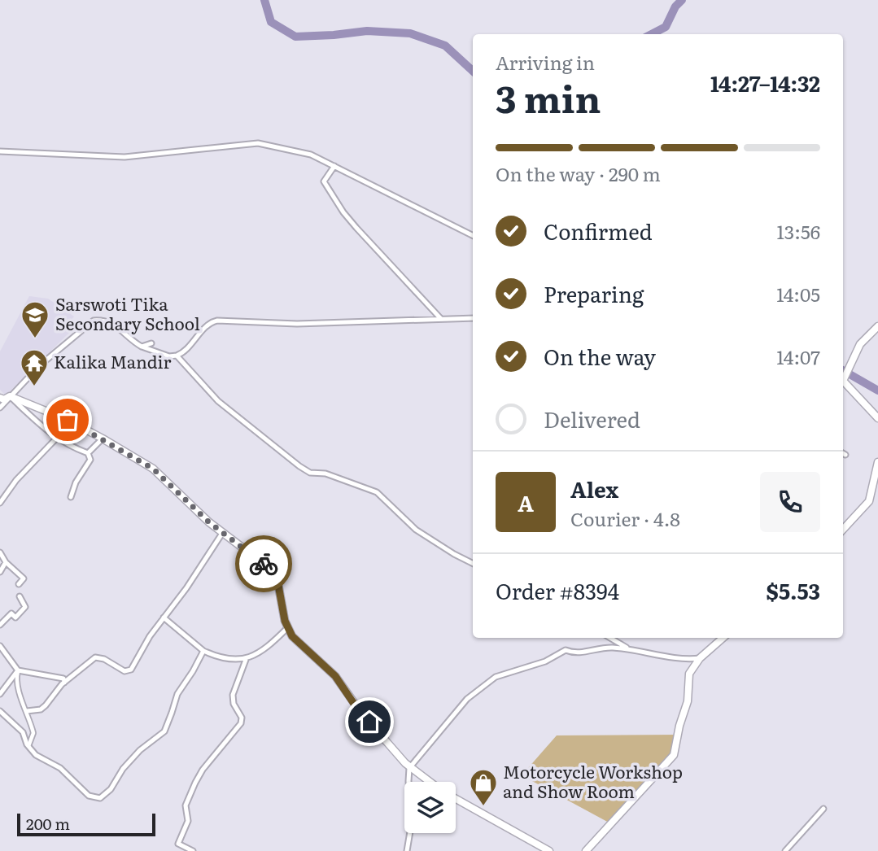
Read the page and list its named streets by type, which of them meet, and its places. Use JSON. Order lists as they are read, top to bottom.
{
  "places": {
    "school or university": ["Sarswoti Tika Secondary School"],
    "temple": ["Kalika Mandir"],
    "shop": ["Motorcycle Workshop and Show Room"]
  },
  "scale_bar": "200 m",
  "page": {
    "heading": ["3 min", "Arriving in", "14:27–14:32"],
    "panel": [
      "Alex",
      "Courier · 4.8",
      "Order #8394",
      "$5.53"
    ],
    "bar": "On the way · 290 m",
    "list": [
      ["Confirmed", "13:56"],
      ["Preparing", "14:05"],
      ["On the way", "14:07"],
      "Delivered"
    ],
    "round": "A",
    "scale": "200 m"
  }
}
